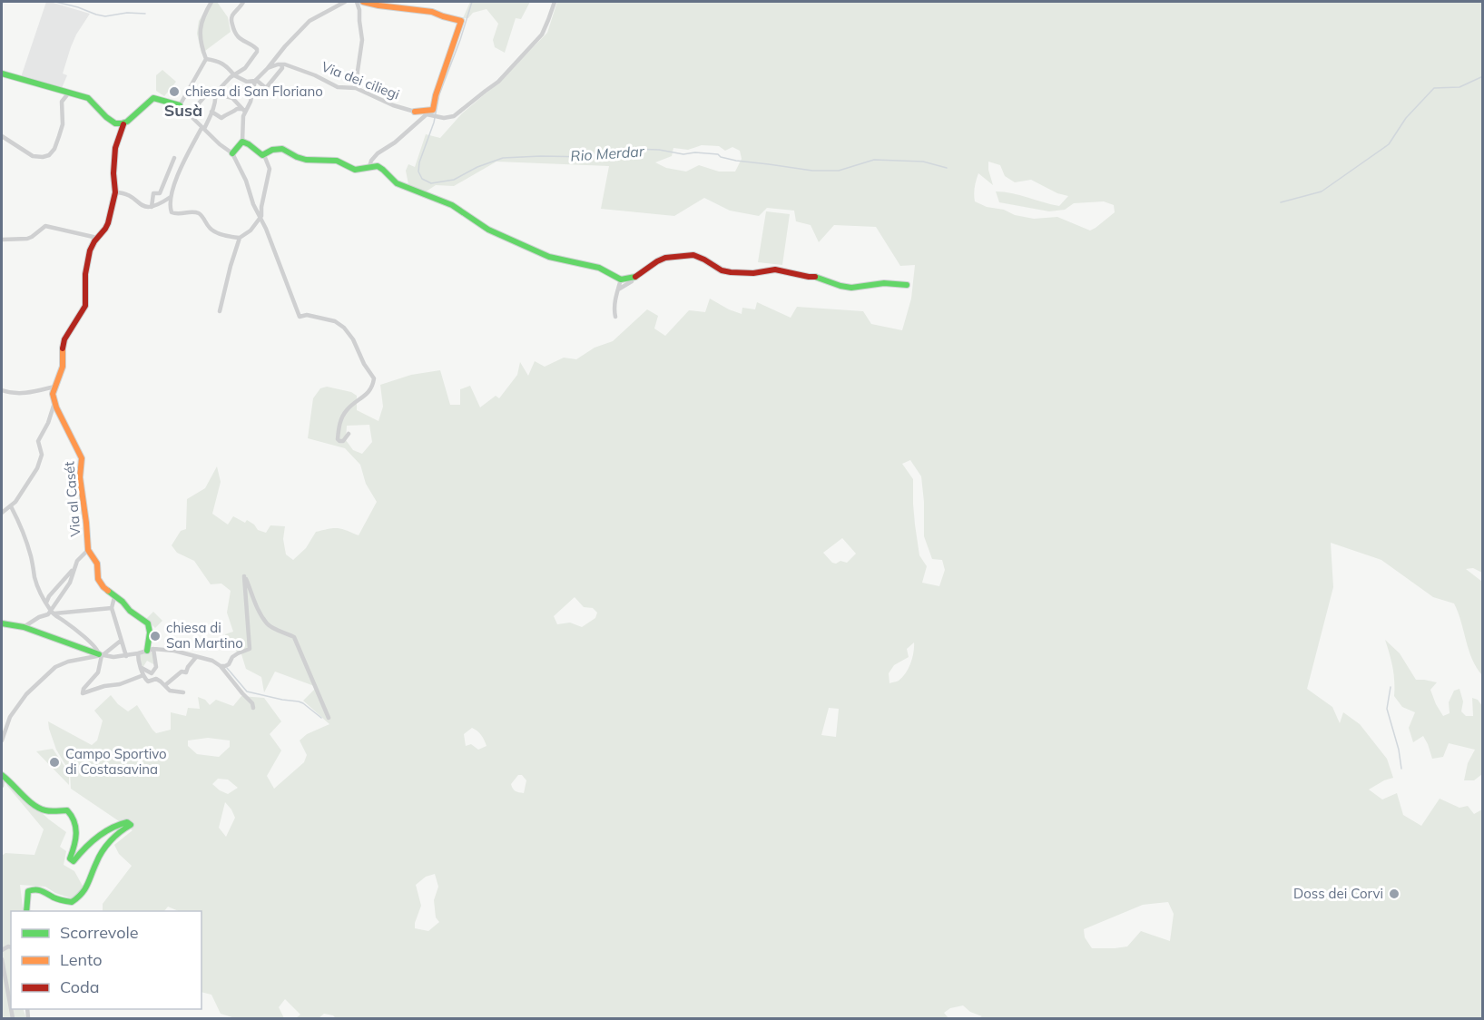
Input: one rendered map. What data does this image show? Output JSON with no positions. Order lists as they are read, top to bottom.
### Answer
{
  "streets": {
    "street": ["Via dei ciliegi", "Via al Casét"]
  },
  "districts": ["Susà"],
  "water": ["Rio Merdar"],
  "places": [
    "chiesa di San Floriano",
    "chiesa di San Martino",
    "Campo Sportivo di Costasavina",
    "Doss dei Corvi"
  ],
  "legend": ["Scorrevole", "Lento", "Coda"]
}
